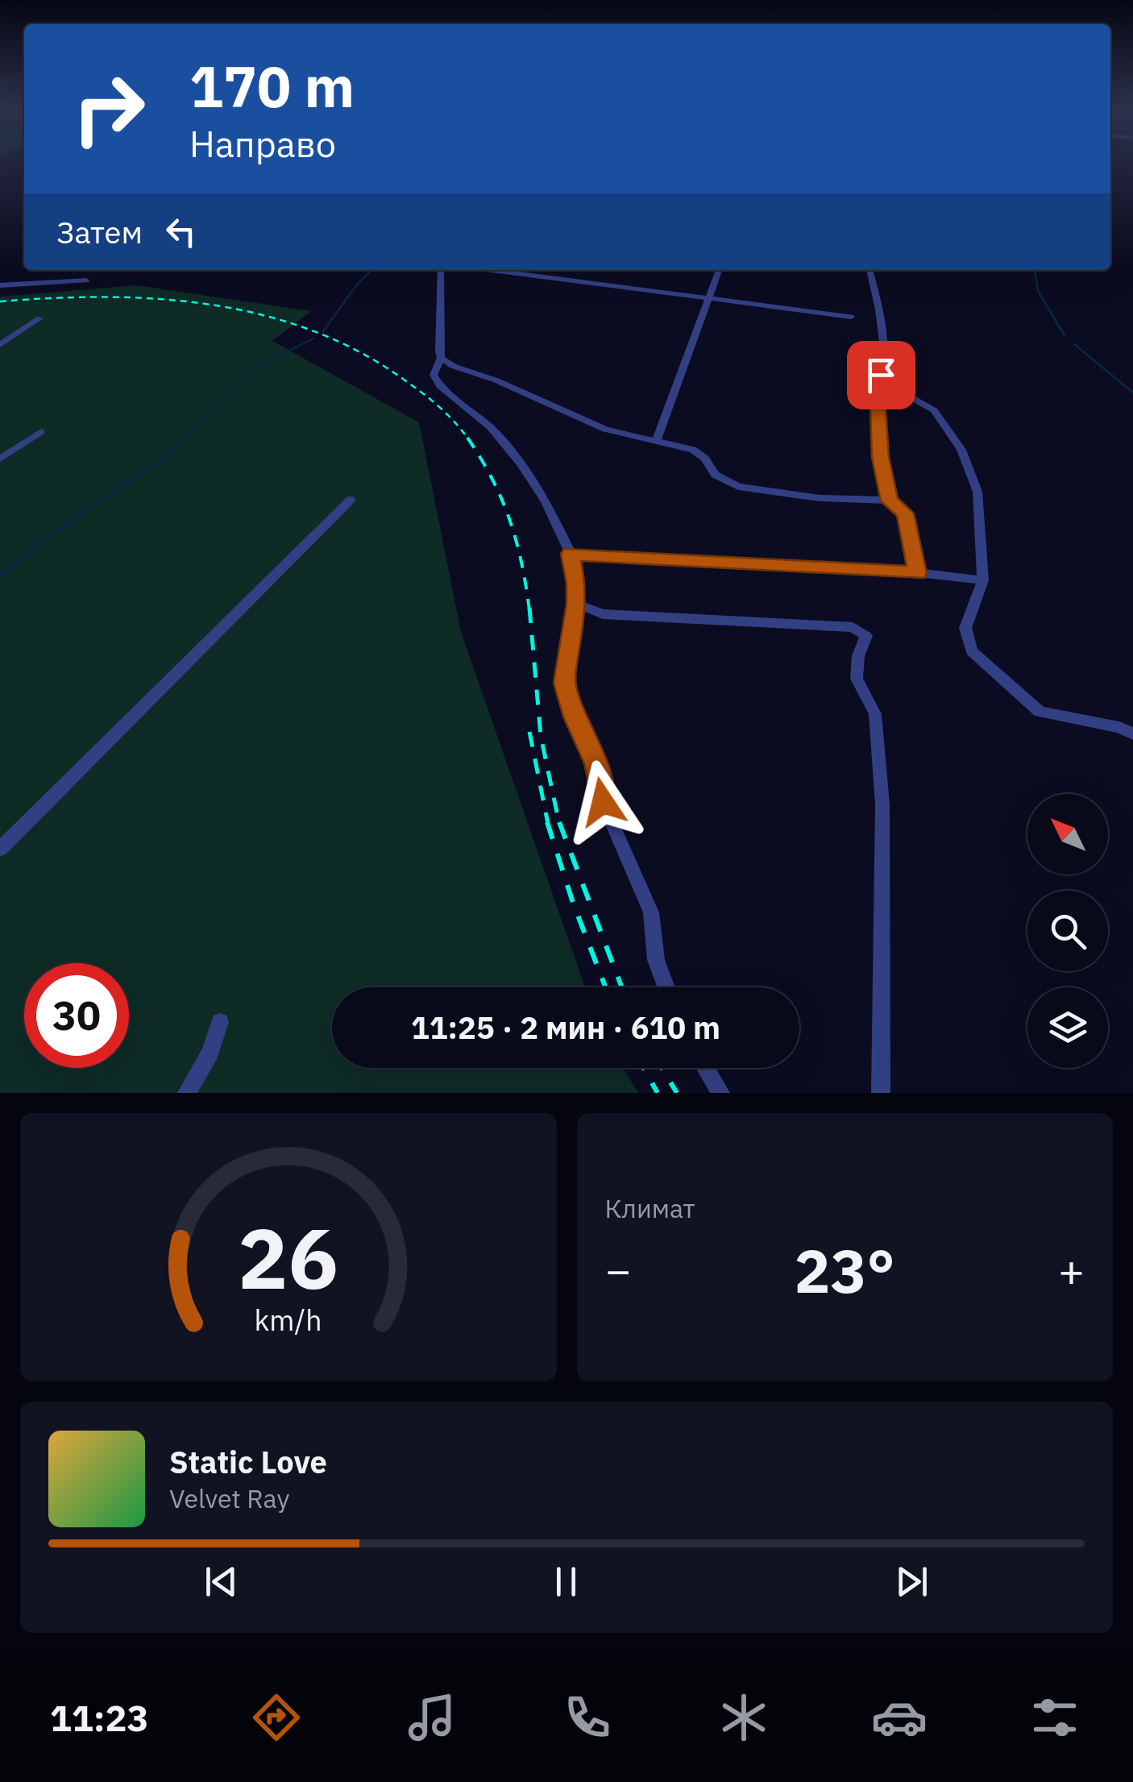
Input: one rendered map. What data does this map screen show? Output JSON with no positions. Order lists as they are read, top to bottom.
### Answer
{
  "north": "top left",
  "page": {
    "turn": ["170 m", "Направо"],
    "then": "Затем",
    "limit": "30",
    "trip": "11:25 · 2 мин · 610 m",
    "tile": "Климат",
    "heat": ["−", "23°", "+"],
    "song": ["Static Love", "Velvet Ray"],
    "tabs": "11:23",
    "gauge": ["26", "km/h"]
  }
}
